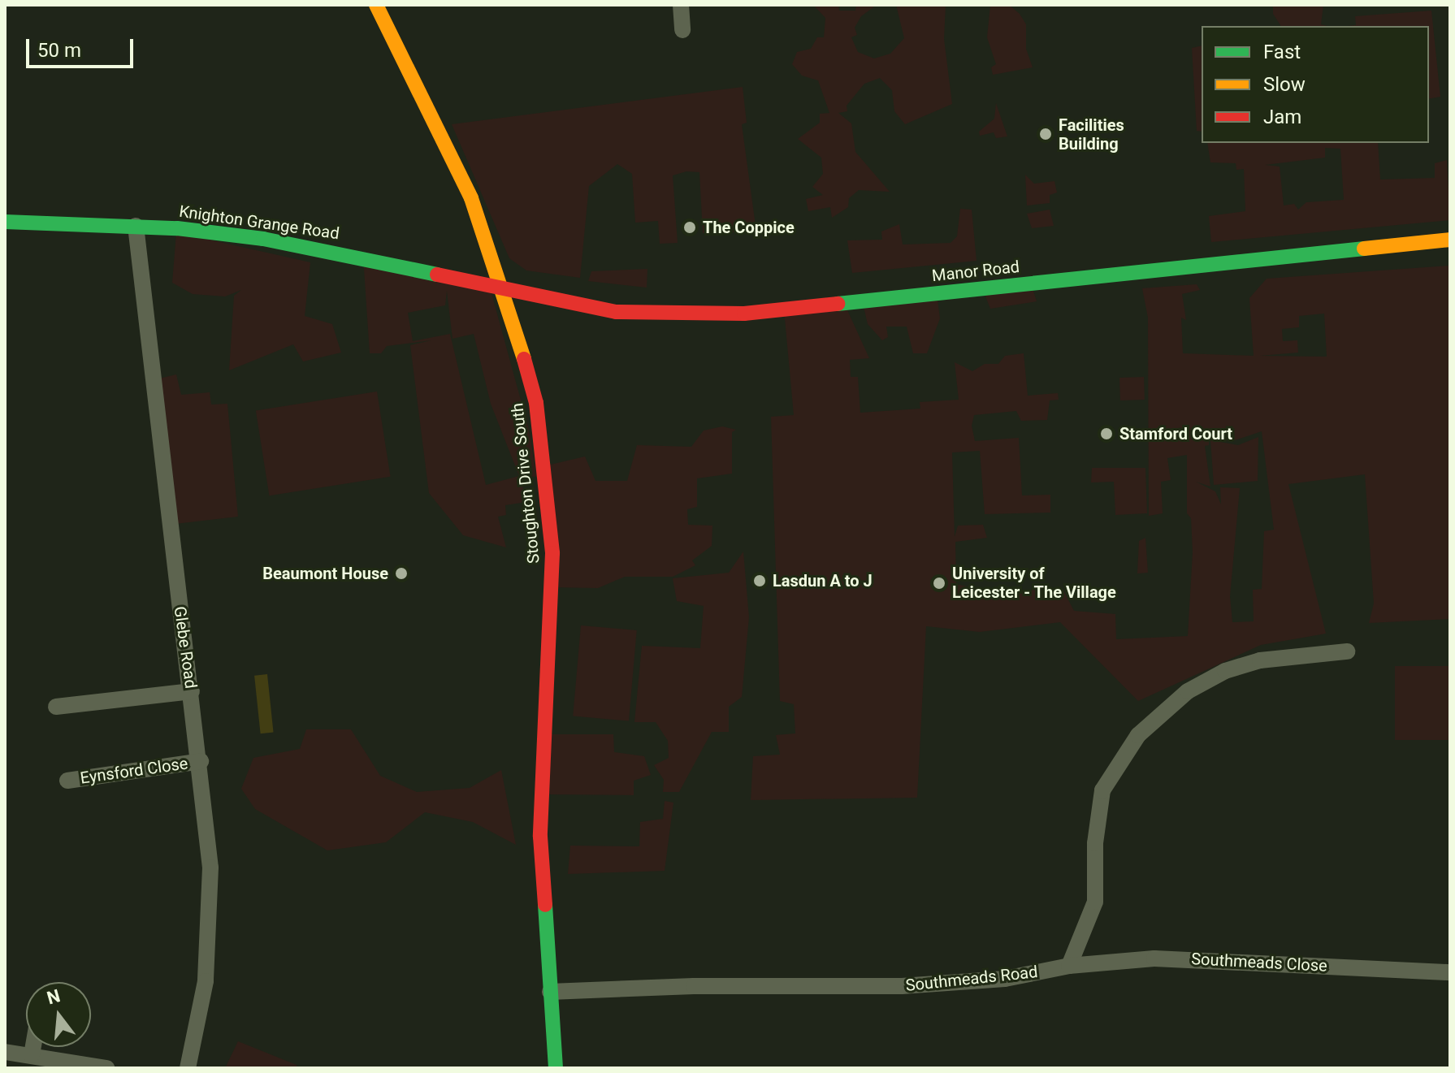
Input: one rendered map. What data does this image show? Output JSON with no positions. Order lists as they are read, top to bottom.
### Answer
{
  "streets": {
    "street": [
      "Knighton Grange Road",
      "Manor Road",
      "Stoughton Drive South",
      "Glebe Road",
      "Eynsford Close",
      "Southmeads Close",
      "Southmeads Road"
    ]
  },
  "crossings": [
    ["Knighton Grange Road", "Manor Road"],
    ["Knighton Grange Road", "Stoughton Drive South"],
    ["Knighton Grange Road", "Glebe Road"],
    ["Manor Road", "Stoughton Drive South"],
    ["Stoughton Drive South", "Southmeads Road"],
    ["Glebe Road", "Eynsford Close"],
    ["Southmeads Close", "Southmeads Road"]
  ],
  "places": [
    "Facilities Building",
    "The Coppice",
    "Stamford Court",
    "Beaumont House",
    "Lasdun A to J",
    "University of Leicester - The Village"
  ],
  "legend": ["Fast", "Slow", "Jam"],
  "scale_bar": "50 m",
  "north": "top"
}
